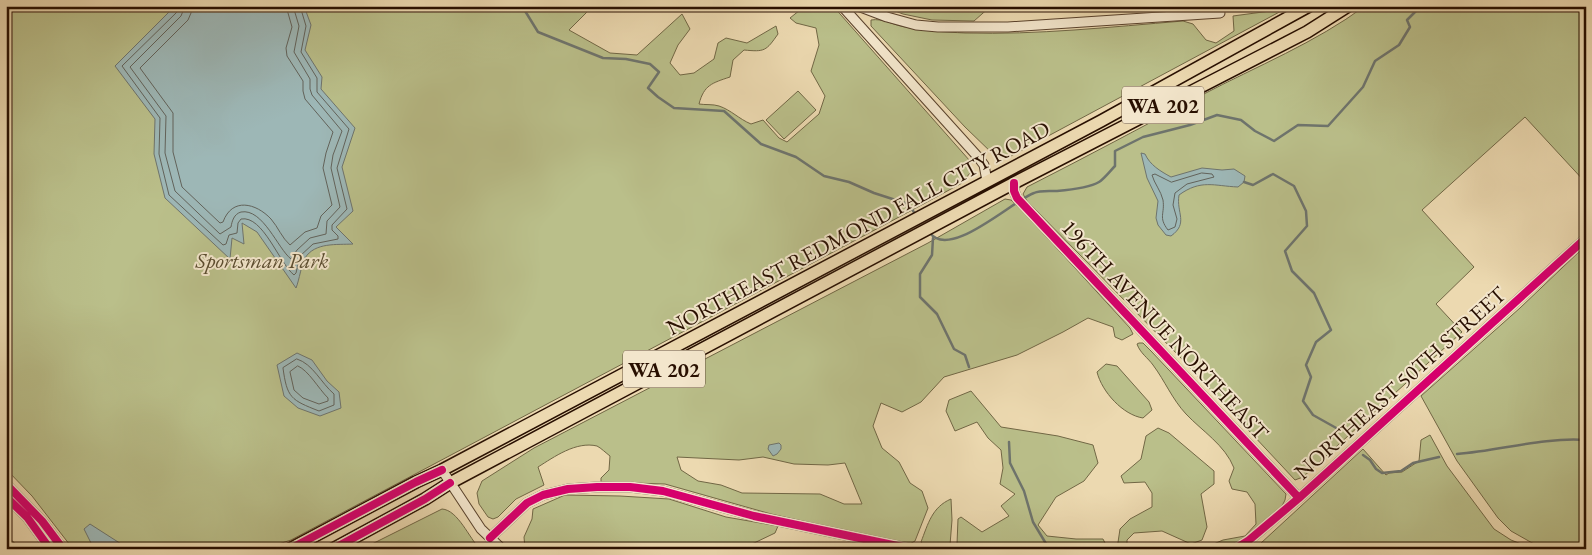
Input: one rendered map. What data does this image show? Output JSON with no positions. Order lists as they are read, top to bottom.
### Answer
{
  "streets": {
    "main road": ["WA 202", "NORTHEAST REDMOND FALL CITY ROAD"],
    "street": ["196TH AVENUE NORTHEAST", "NORTHEAST 50TH STREET"]
  },
  "crossings": [
    ["NORTHEAST REDMOND FALL CITY ROAD", "196TH AVENUE NORTHEAST"],
    ["196TH AVENUE NORTHEAST", "NORTHEAST 50TH STREET"]
  ],
  "parks": ["Sportsman Park"]
}
